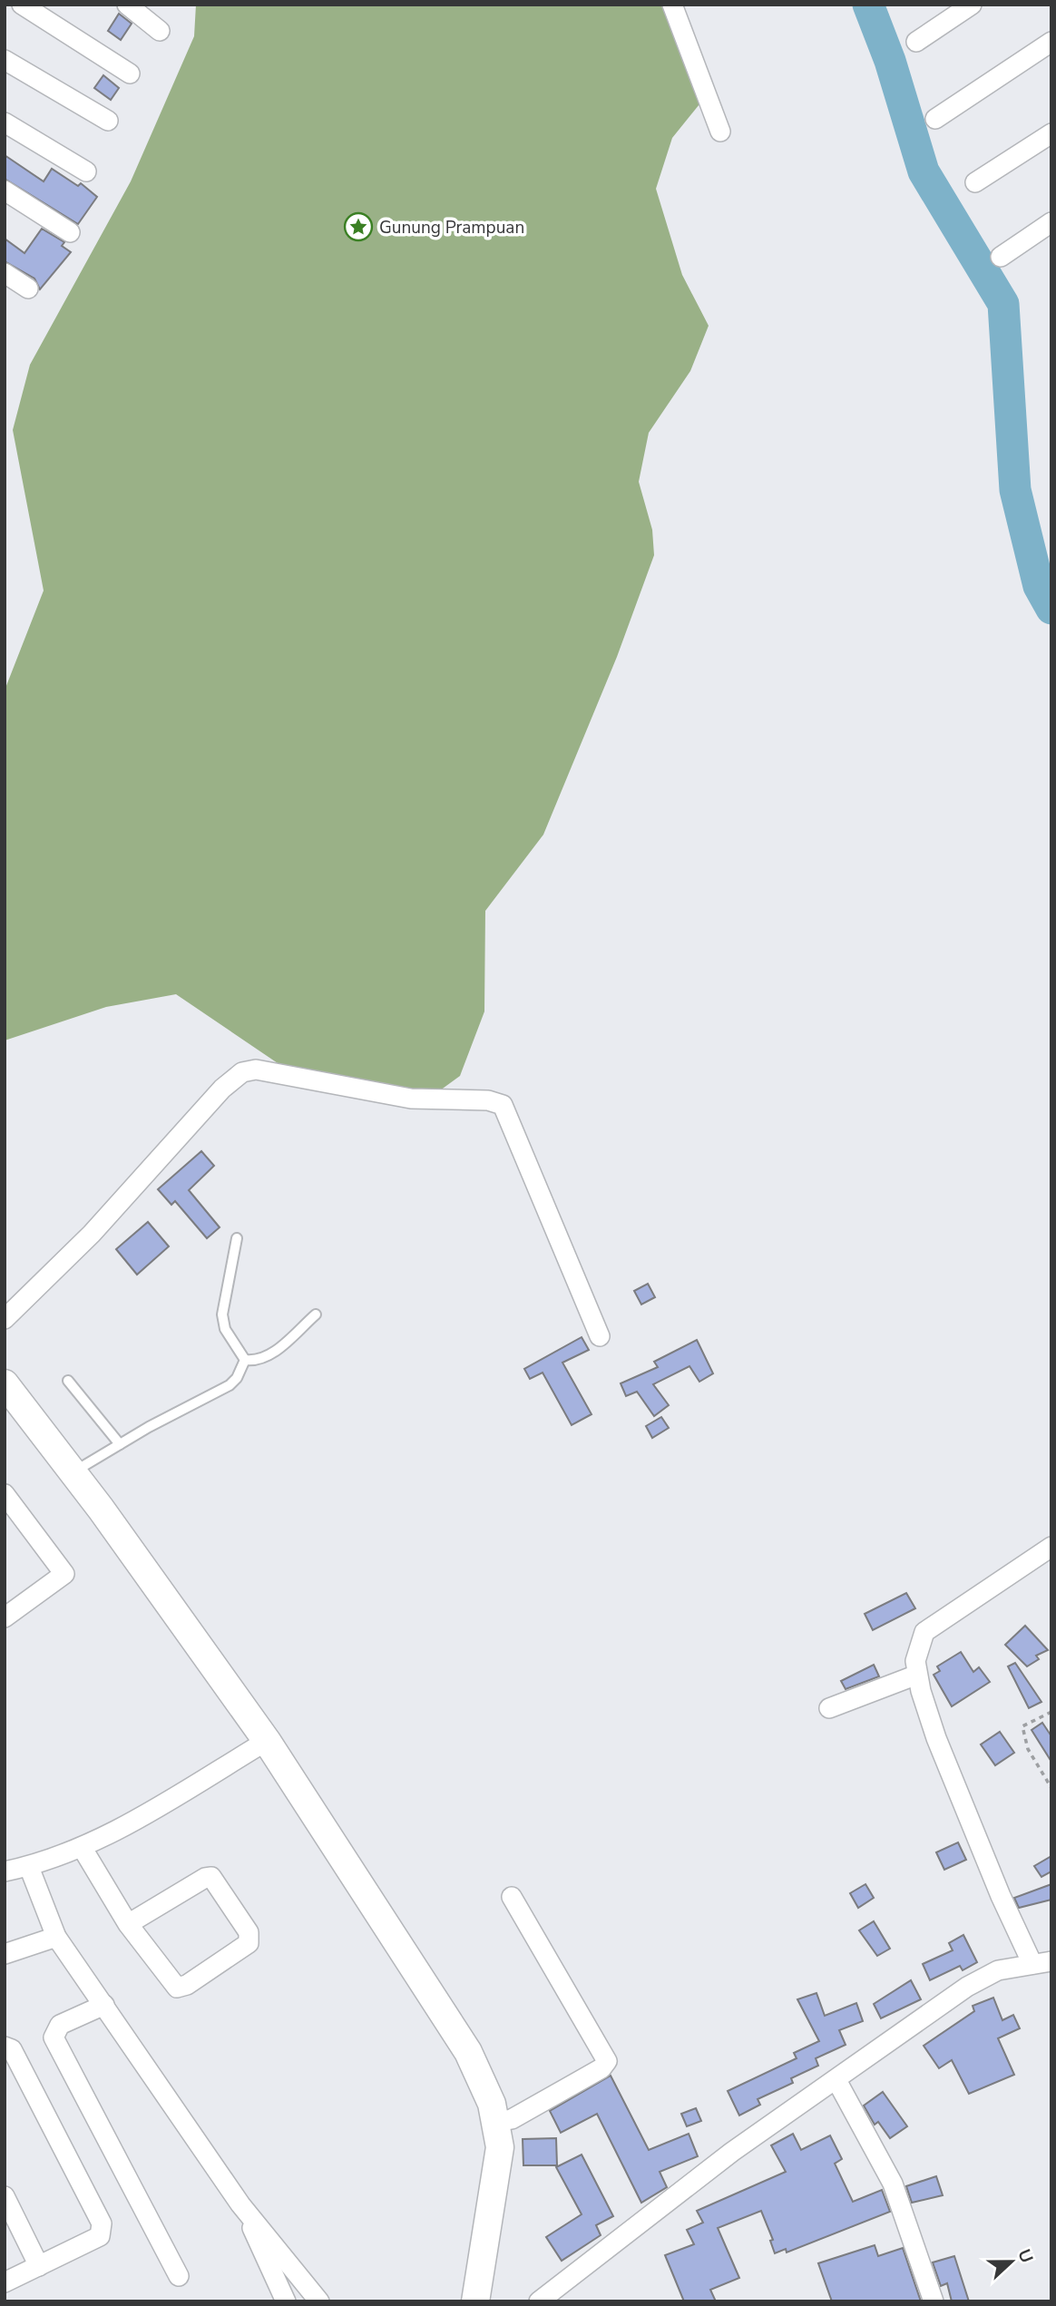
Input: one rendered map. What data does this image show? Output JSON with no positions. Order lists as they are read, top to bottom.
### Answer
{
  "places": {
    "place": ["Gunung Prampuan"]
  },
  "north": "right"
}
